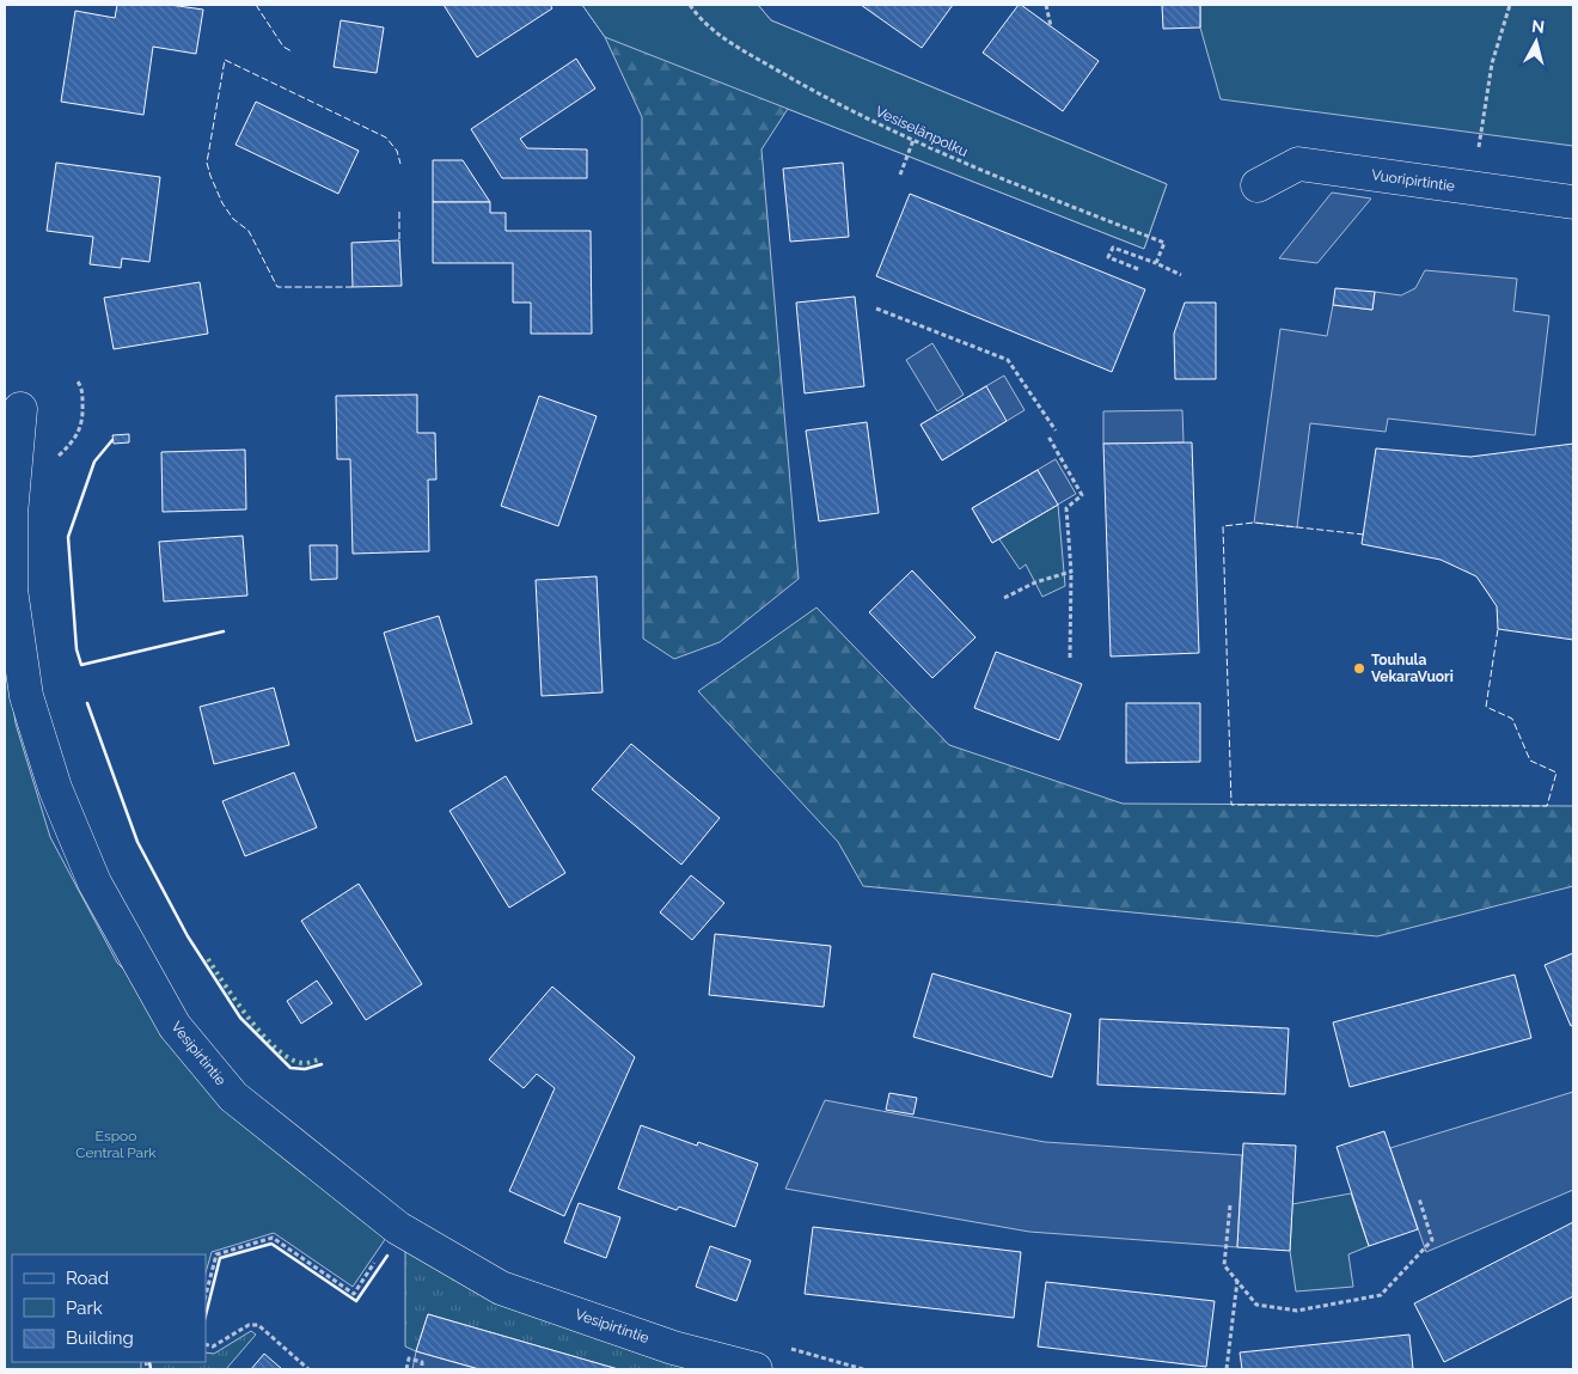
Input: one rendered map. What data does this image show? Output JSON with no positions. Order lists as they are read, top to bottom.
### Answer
{
  "streets": {
    "street": ["Vuoripirtintie", "Vesipirtintie"],
    "path": ["Vesiselänpolku"]
  },
  "parks": ["Espoo Central Park"],
  "places": ["Touhula VekaraVuori"],
  "legend": ["Road", "Park", "Building"],
  "north": "top"
}
